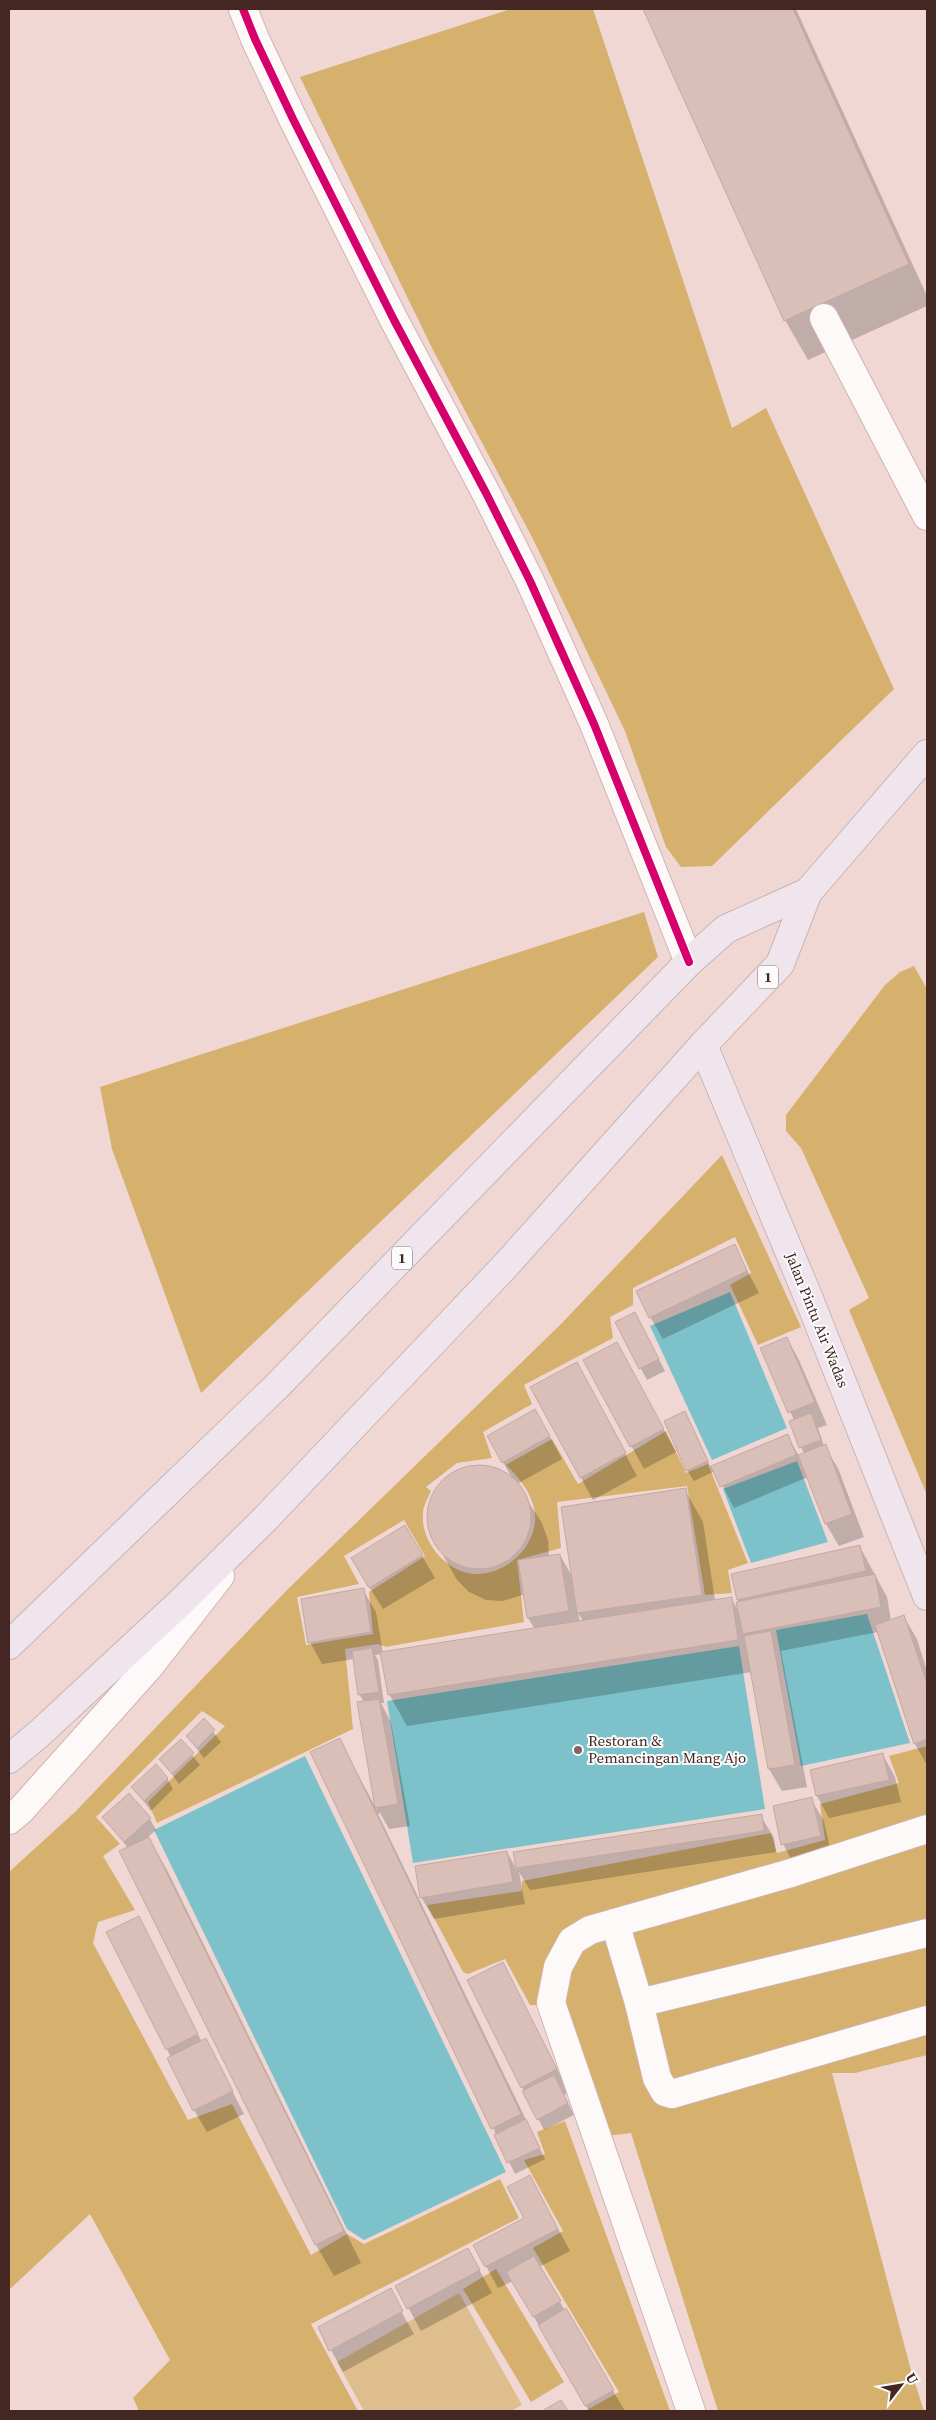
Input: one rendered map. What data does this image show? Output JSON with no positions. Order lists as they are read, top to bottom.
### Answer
{
  "streets": {
    "main road": ["1", "Jalan Pintu Air Wadas"]
  },
  "crossings": [
    ["1", "Jalan Pintu Air Wadas"]
  ],
  "places": ["Restoran & Pemancingan Mang Ajo"],
  "north": "top right"
}
